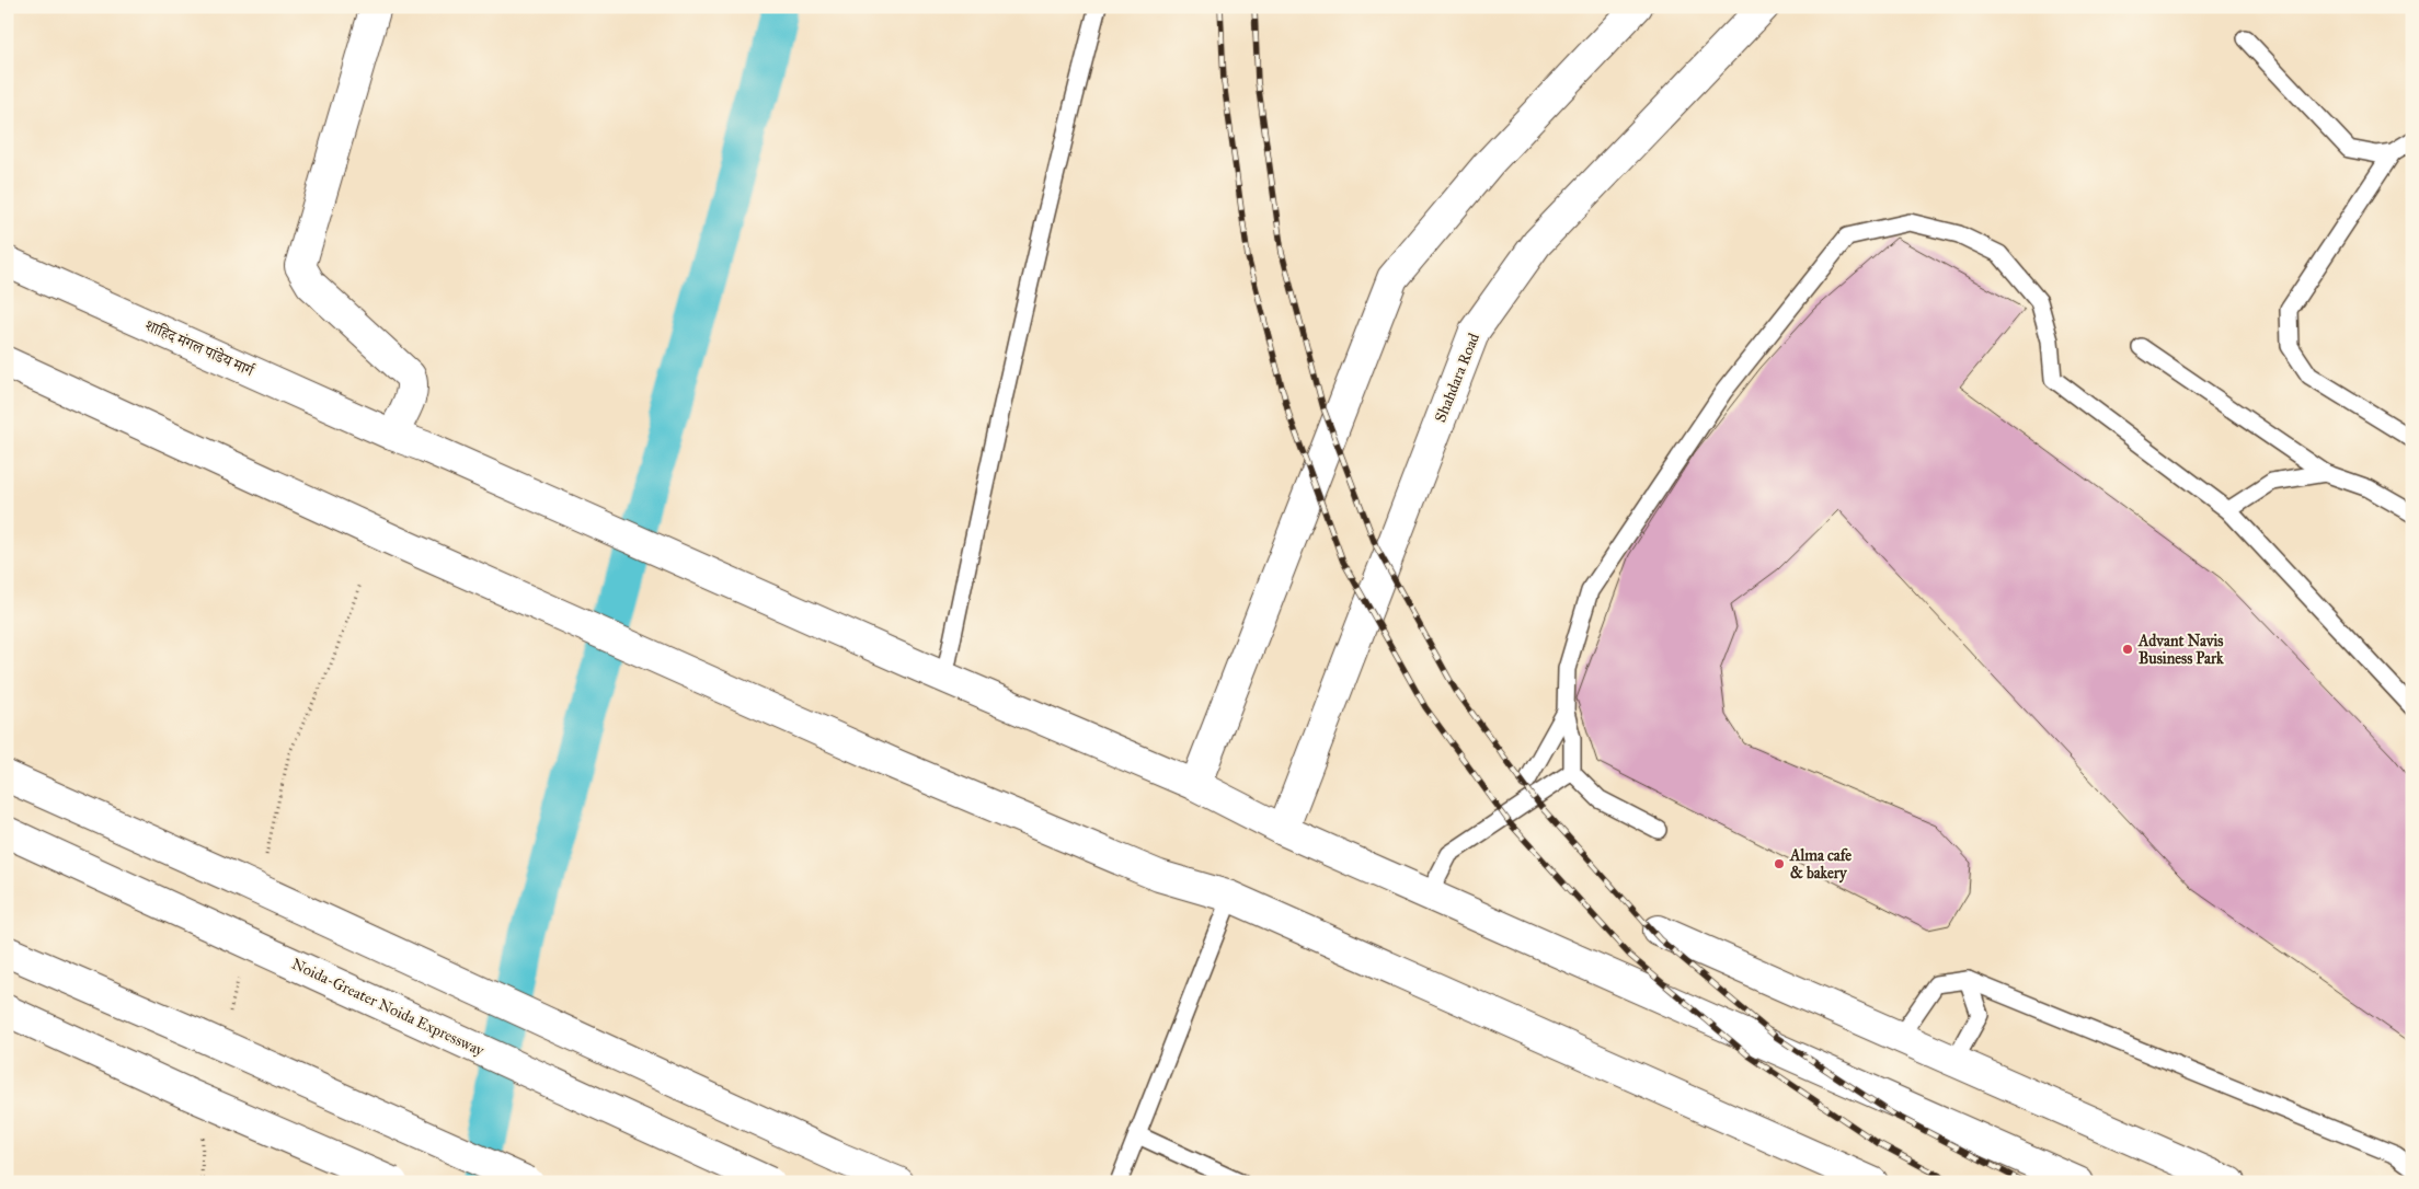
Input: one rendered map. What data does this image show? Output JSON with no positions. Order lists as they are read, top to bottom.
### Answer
{
  "streets": {
    "main road": ["शाहिद मंगल पांडेय मार्ग", "Shahdara Road", "Noida-Greater Noida Expressway"]
  },
  "crossings": [
    ["शाहिद मंगल पांडेय मार्ग", "Shahdara Road"]
  ],
  "places": ["Advant Navis Business Park", "Alma cafe & bakery"]
}
